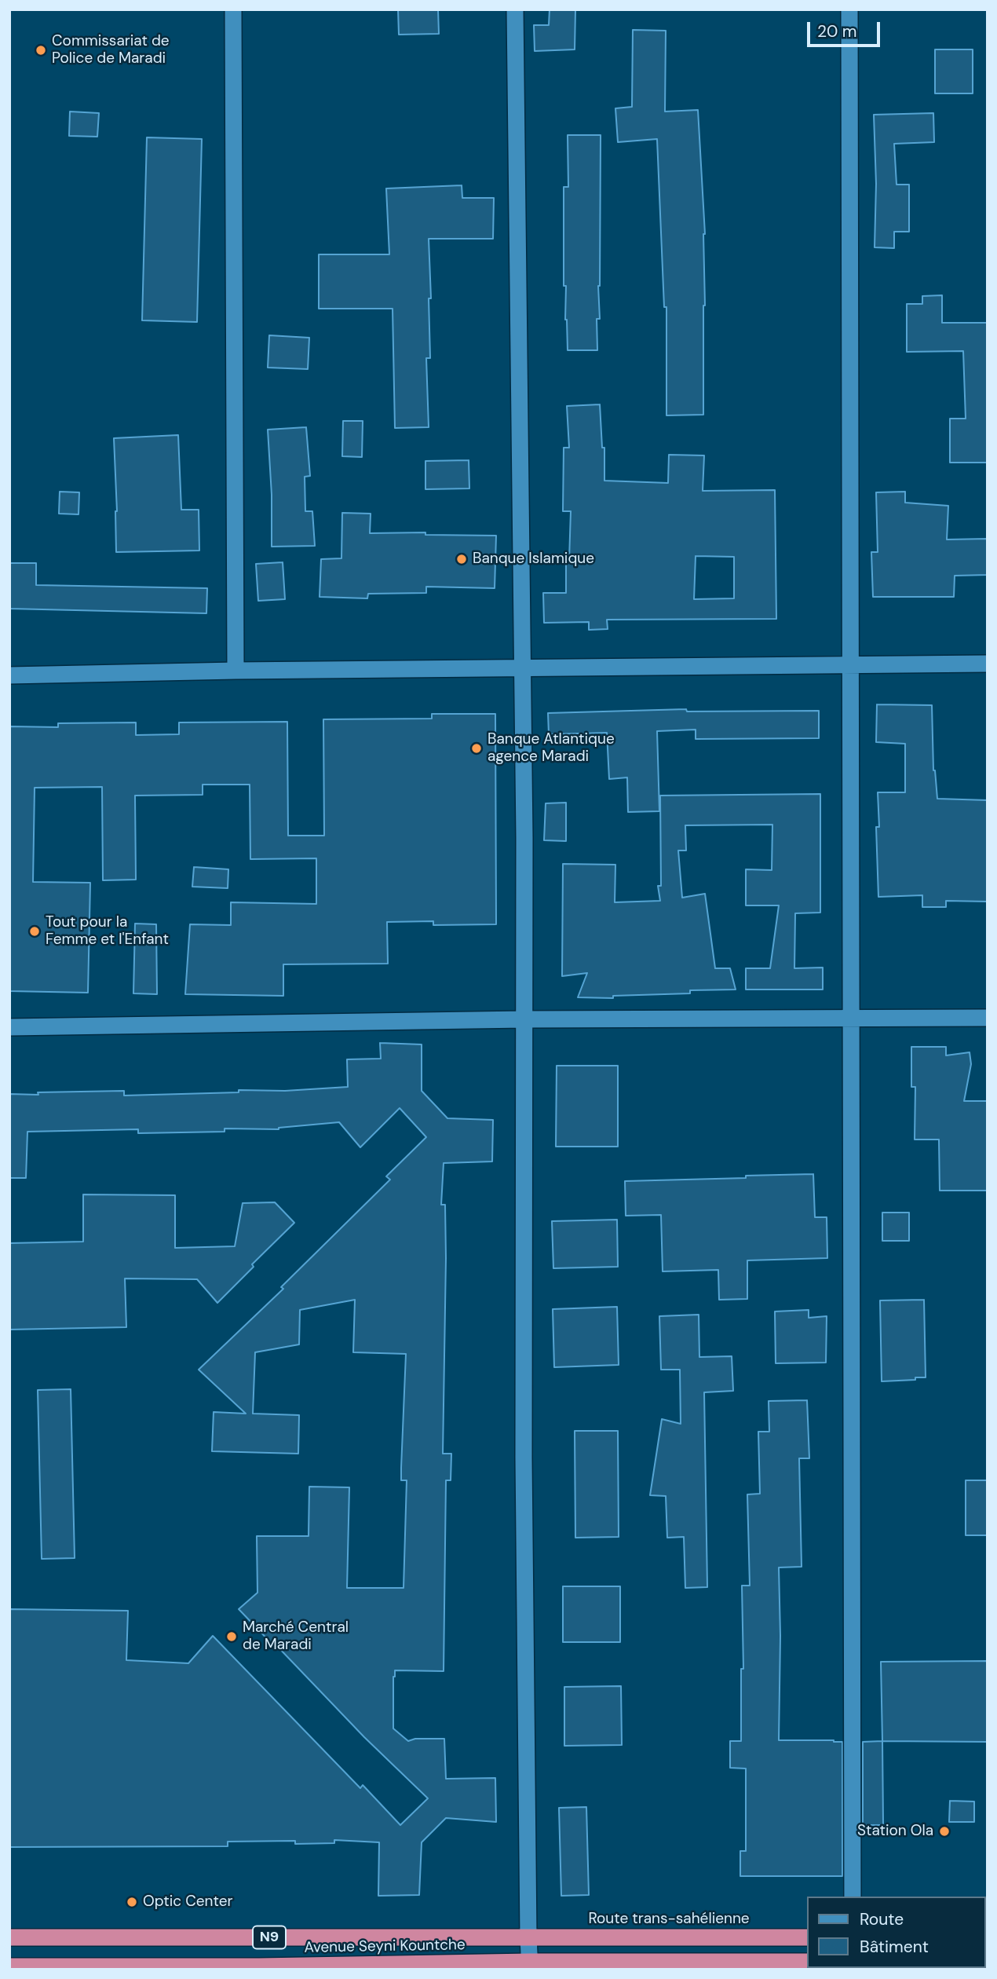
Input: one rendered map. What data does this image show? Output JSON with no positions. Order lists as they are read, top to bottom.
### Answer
{
  "streets": {
    "highway": ["Route trans-sahélienne", "N9", "Avenue Seyni Kountche"]
  },
  "crossings": [
    ["Route trans-sahélienne", "Avenue Seyni Kountche"],
    ["N9", "Avenue Seyni Kountche"]
  ],
  "places": [
    "Commissariat de Police de Maradi",
    "Banque Islamique",
    "Banque Atlantique agence Maradi",
    "Tout pour la Femme et l'Enfant",
    "Marché Central de Maradi",
    "Station Ola",
    "Optic Center"
  ],
  "legend": ["Route", "Bâtiment"],
  "scale_bar": "20 m"
}
